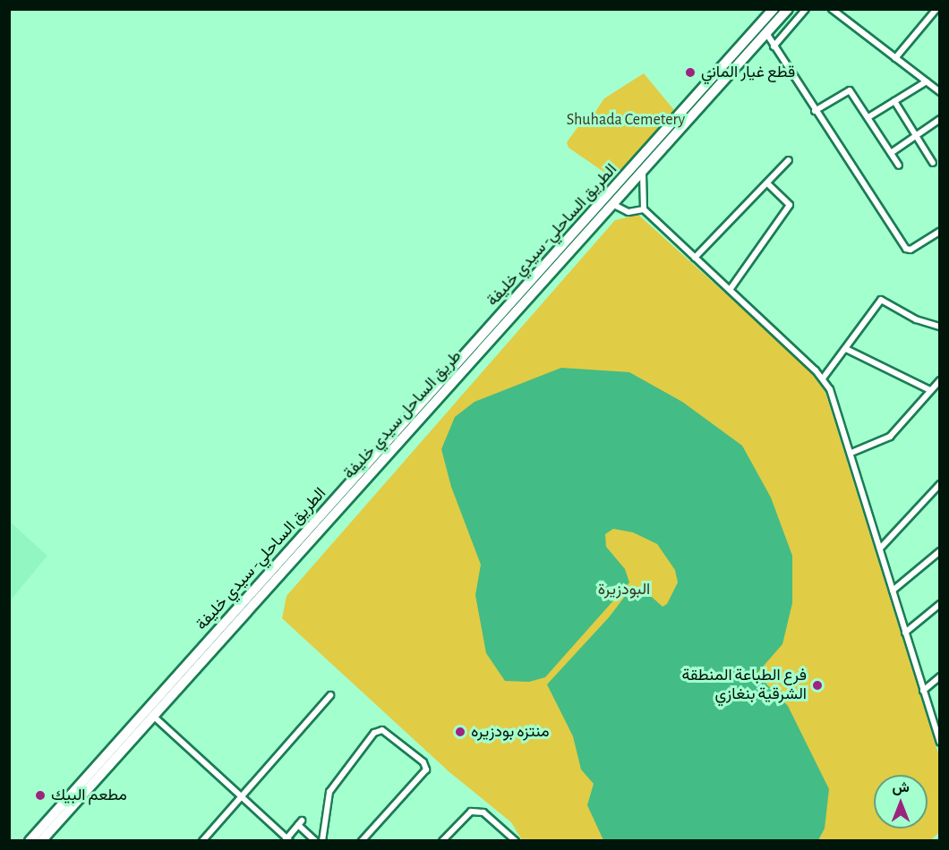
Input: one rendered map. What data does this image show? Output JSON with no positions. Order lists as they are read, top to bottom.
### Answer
{
  "streets": {
    "highway": ["الطريق الساحلي- سيدي خليفة", "طريق الساحل سيدي خليفة"]
  },
  "crossings": [
    ["الطريق الساحلي- سيدي خليفة", "طريق الساحل سيدي خليفة"]
  ],
  "parks": ["Shuhada Cemetery", "البودزيرة"],
  "places": [
    "قطع غيار الماني",
    "فرع الطباعة المنطقة الشرقية بنغازي",
    "منتزه بودزيره",
    "مطعم البيك"
  ],
  "north": "top"
}
